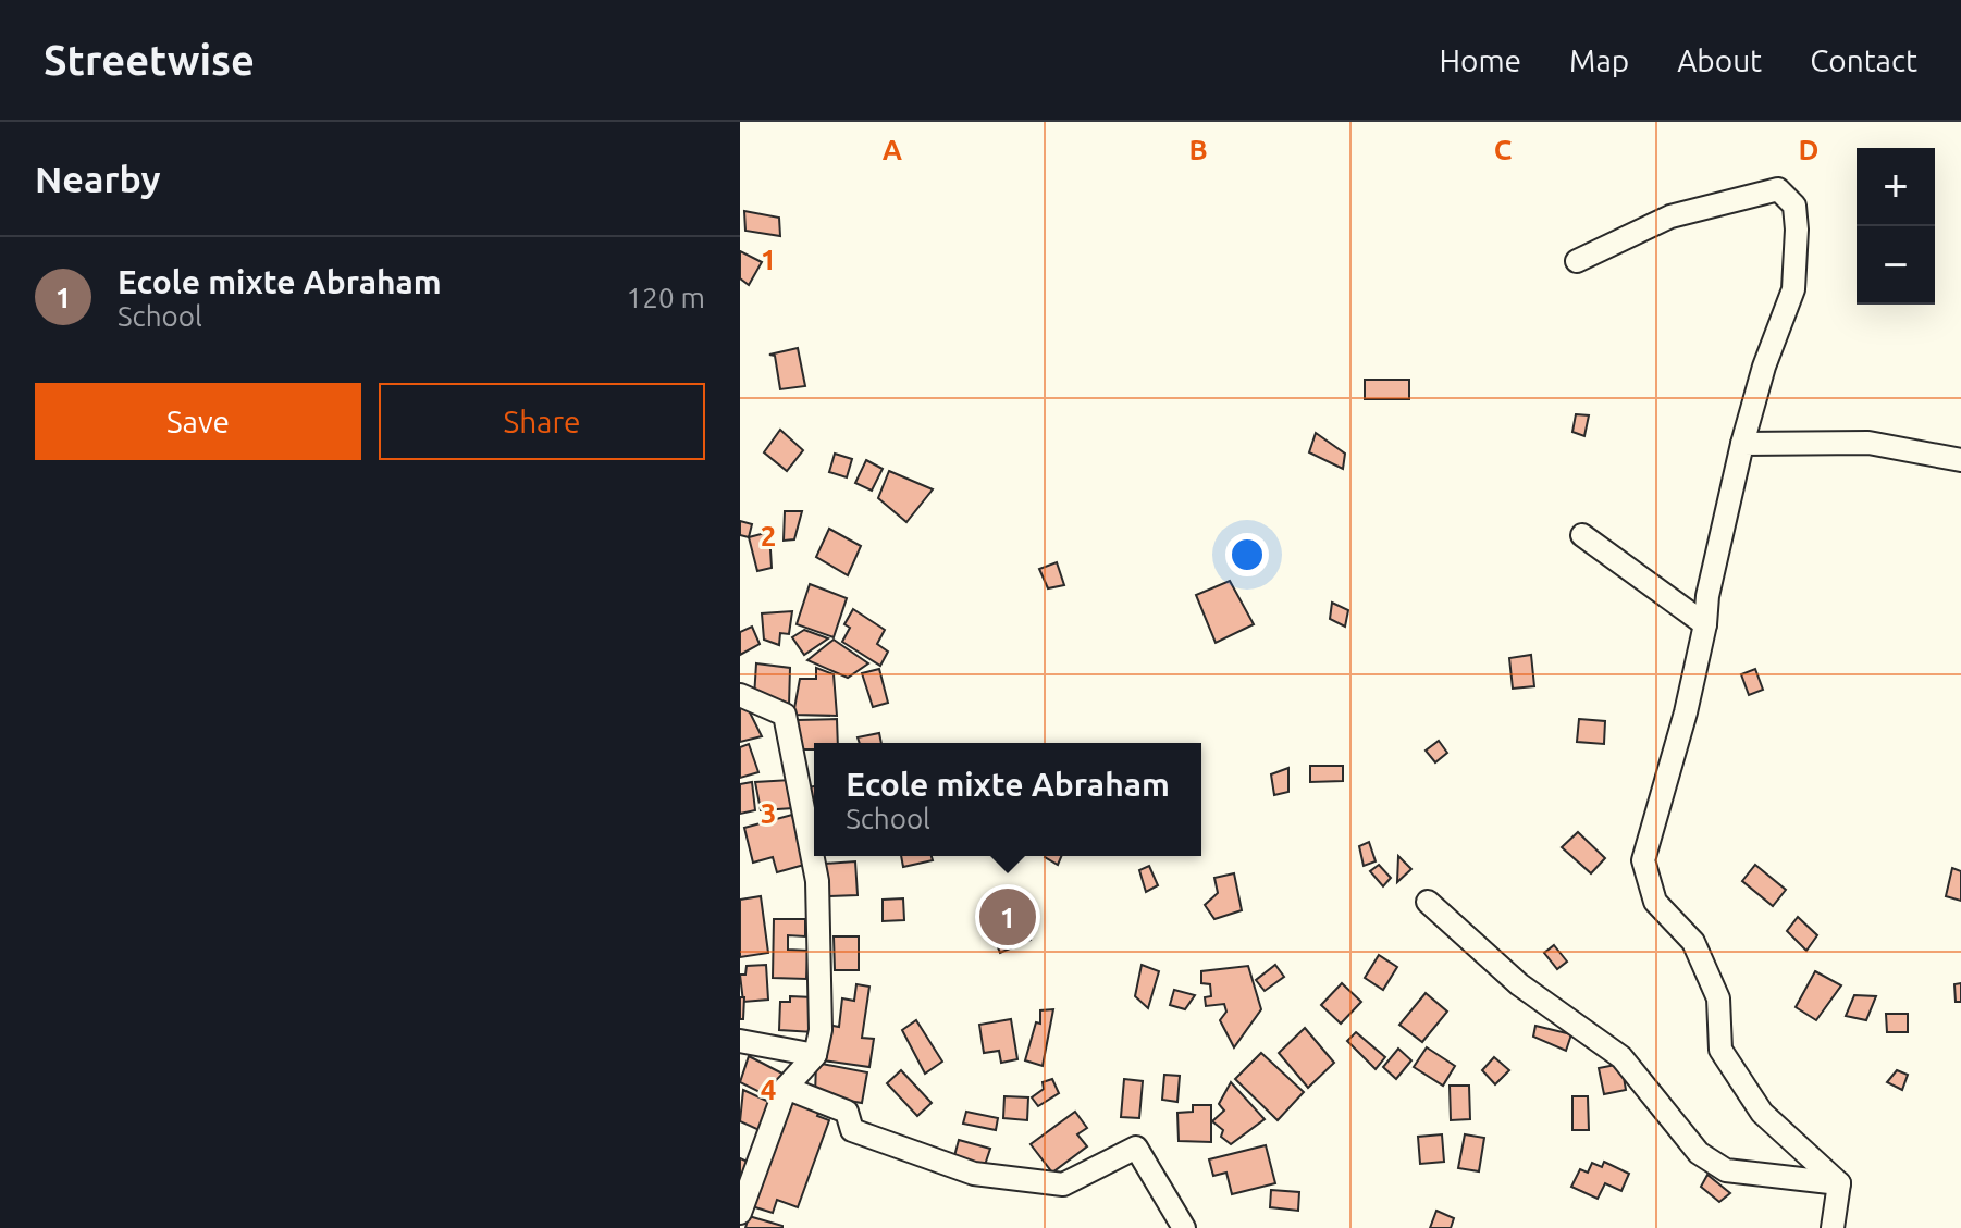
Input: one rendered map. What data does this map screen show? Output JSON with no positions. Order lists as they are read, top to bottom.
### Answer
{
  "page": {
    "header": "Streetwise",
    "nav": [
      "Home",
      "Map",
      "About",
      "Contact"
    ],
    "heading": "Nearby",
    "map_buttons": ["+", "−"],
    "list": [
      {
        "mark": "1",
        "name": "Ecole mixte Abraham",
        "note": "School",
        "value": "120 m"
      }
    ],
    "buttons": ["Save", "Share"],
    "popup": ["Ecole mixte Abraham", "School"],
    "pins": "1"
  },
  "grid": {
    "columns": [
      "A",
      "B",
      "C",
      "D"
    ],
    "rows": [
      "1",
      "2",
      "3",
      "4"
    ]
  }
}
